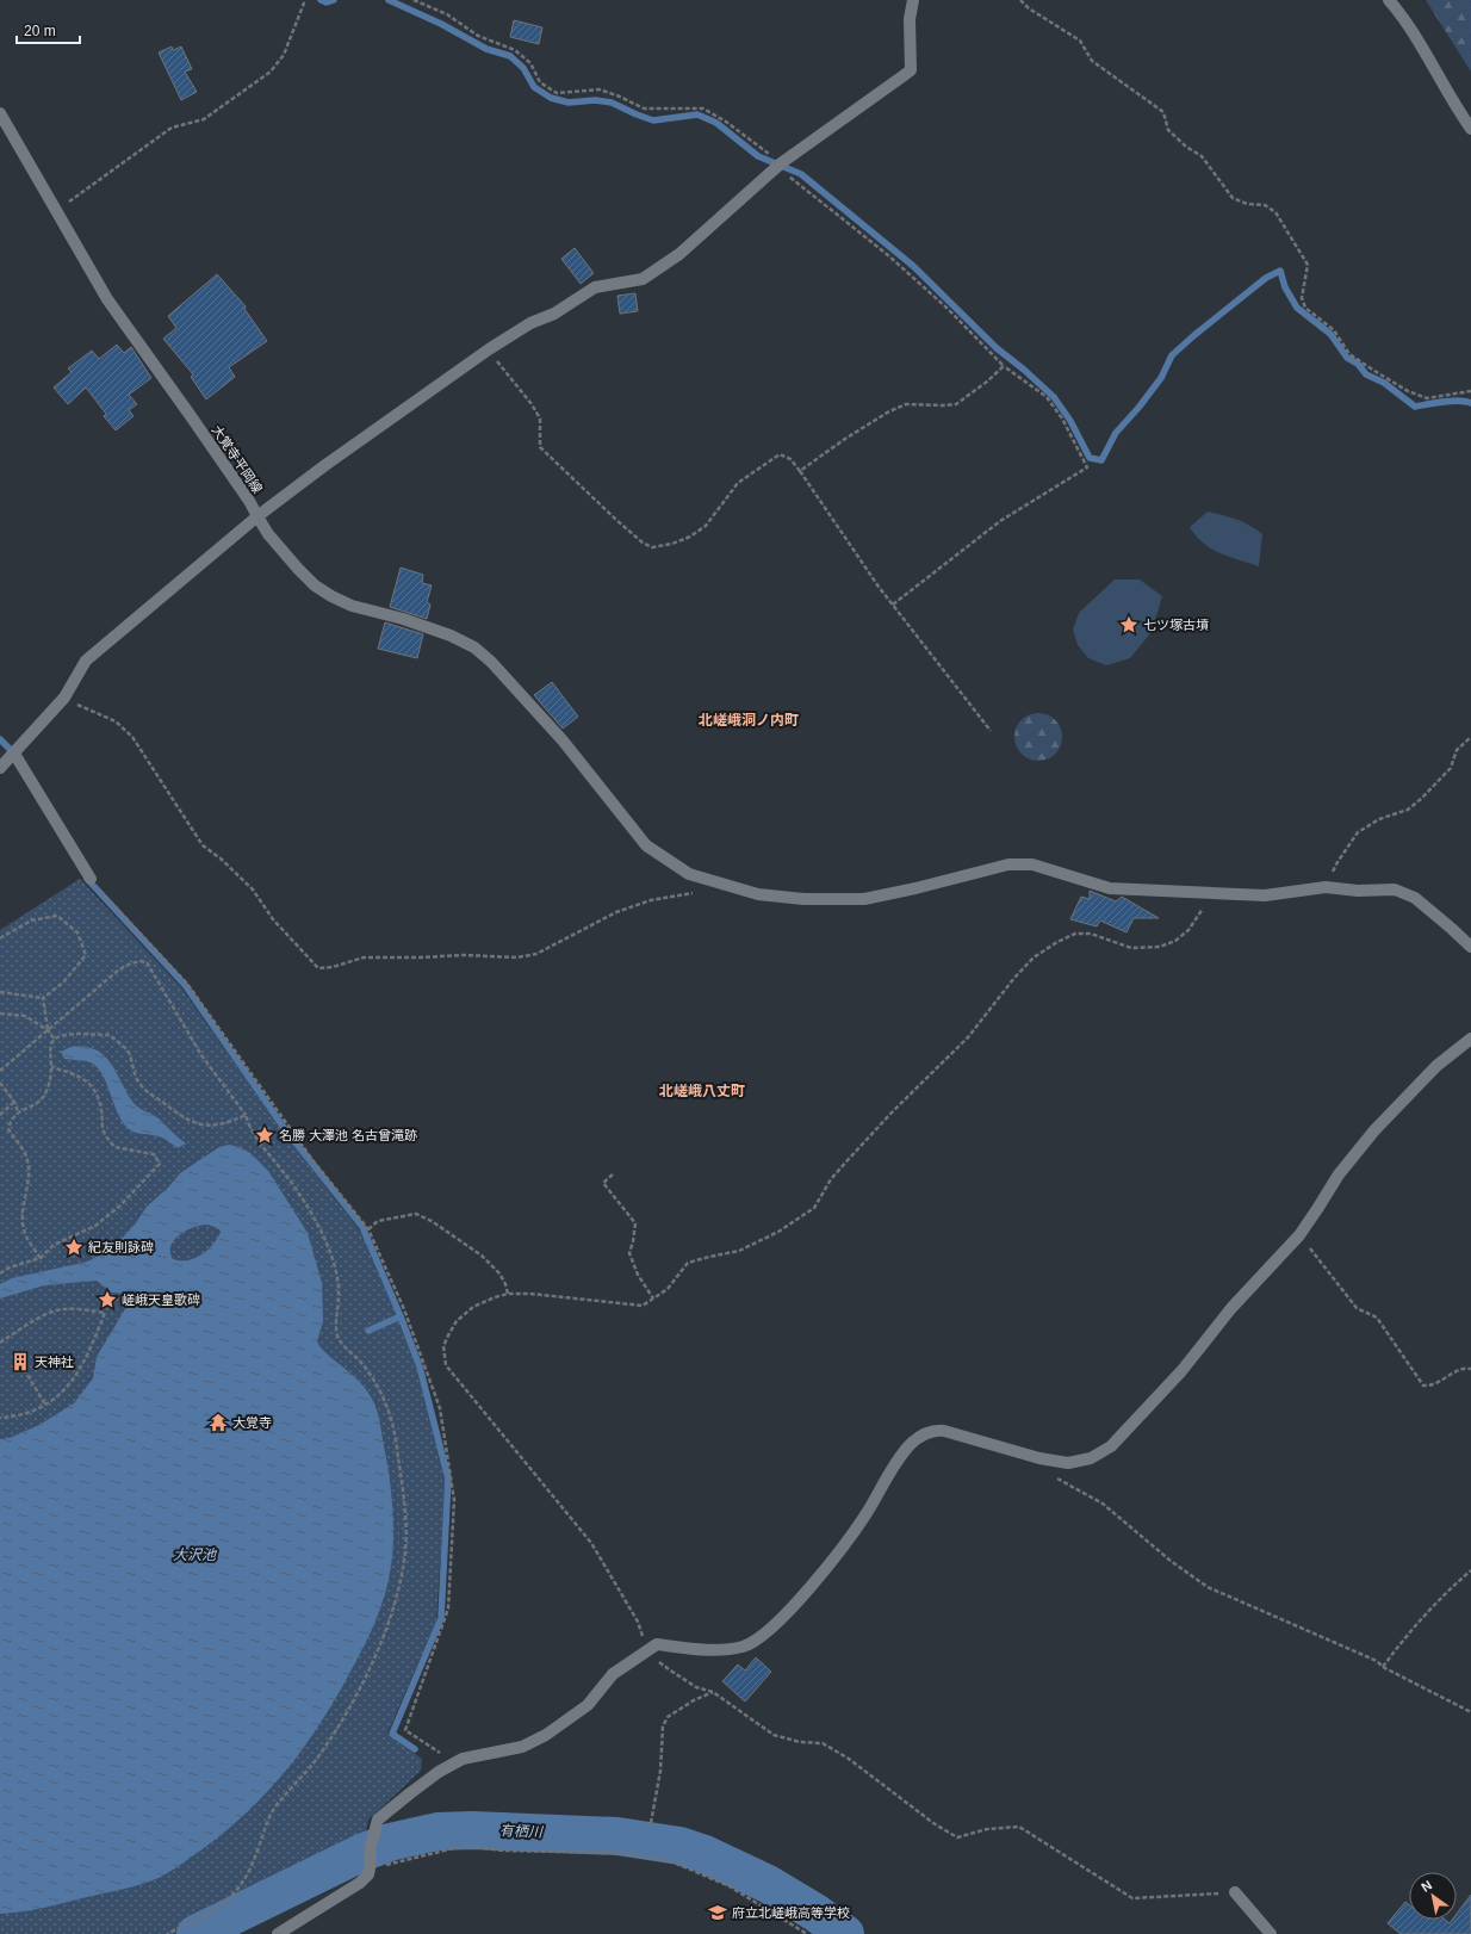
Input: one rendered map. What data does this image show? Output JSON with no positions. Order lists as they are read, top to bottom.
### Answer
{
  "streets": {
    "street": ["大覚寺平岡線"]
  },
  "districts": ["北嵯峨洞ノ内町", "北嵯峨八丈町"],
  "water": ["大沢池", "有栖川"],
  "places": {
    "place": [
      "七ツ塚古墳",
      "名勝 大澤池 名古曾滝跡",
      "紀友則詠碑",
      "嵯峨天皇歌碑"
    ],
    "building": ["天神社"],
    "temple": ["大覚寺"],
    "school or university": ["府立北嵯峨高等学校"]
  },
  "scale_bar": "20 m",
  "north": "top left"
}
